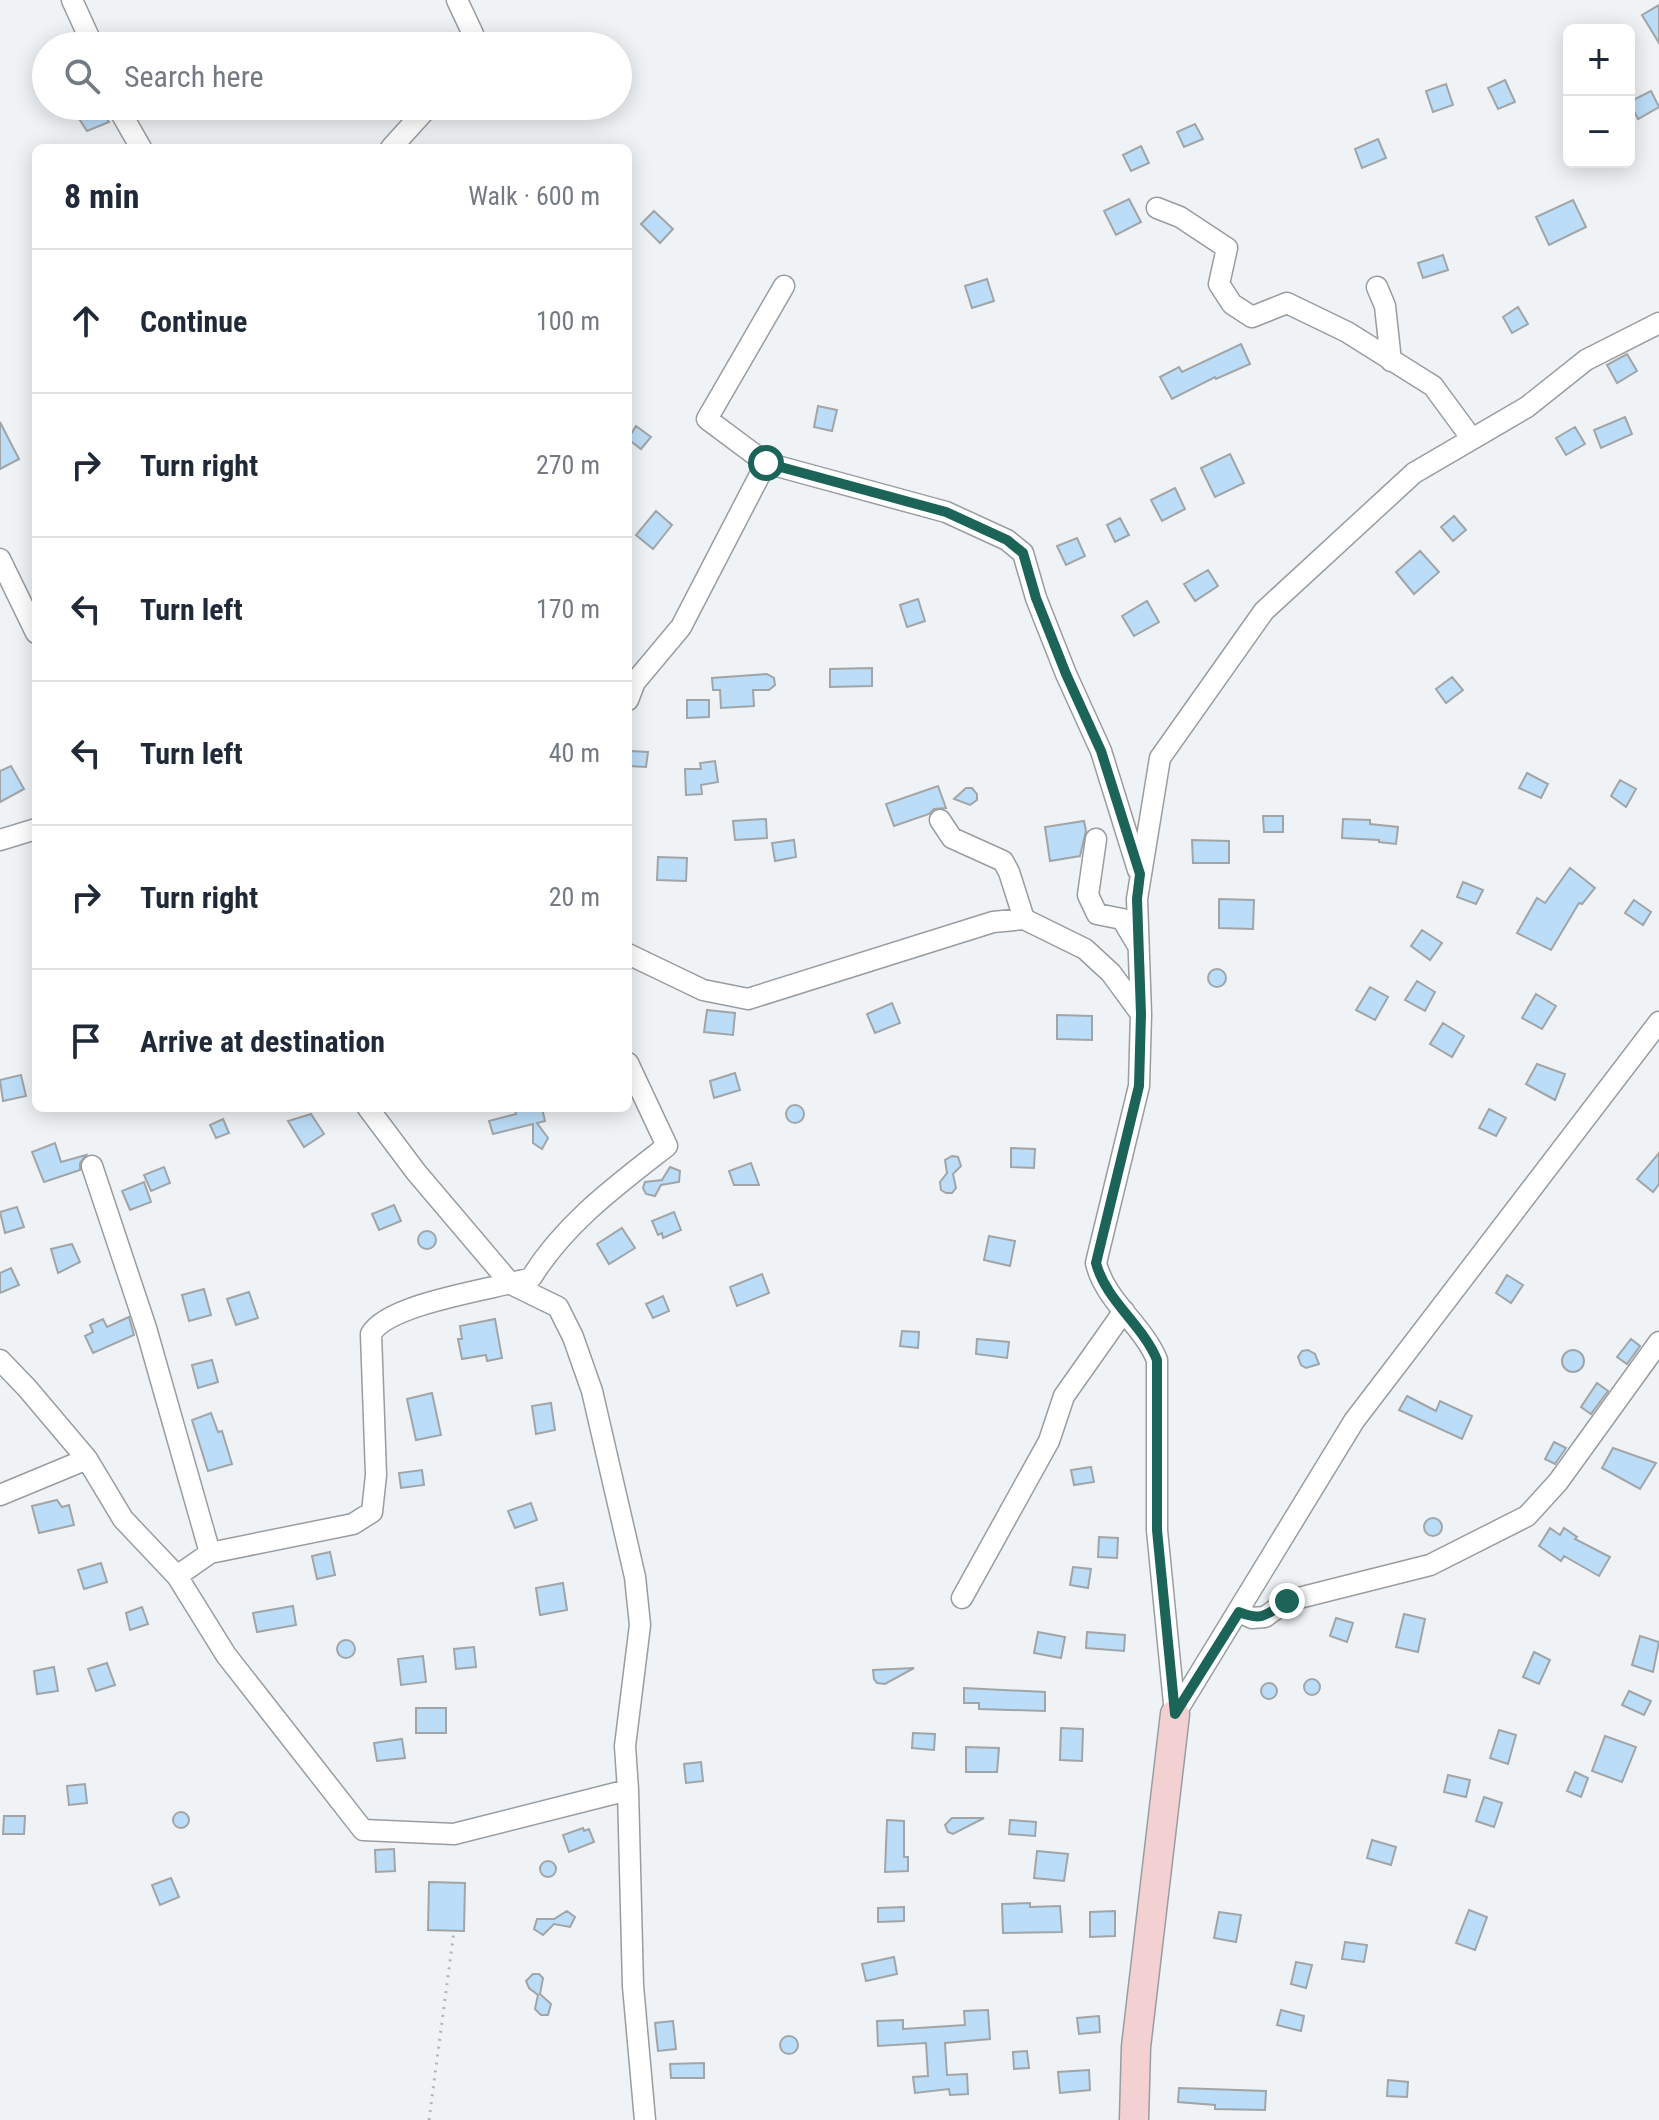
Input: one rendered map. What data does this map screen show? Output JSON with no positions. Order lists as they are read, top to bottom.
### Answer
{
  "page": {
    "map_buttons": ["+", "−"],
    "search": "Search here",
    "heading": ["8 min", "Walk · 600 m"],
    "list": [
      ["Continue", "100 m"],
      ["Turn right", "270 m"],
      ["Turn left", "170 m"],
      ["Turn left", "40 m"],
      ["Turn right", "20 m"],
      "Arrive at destination"
    ]
  }
}
